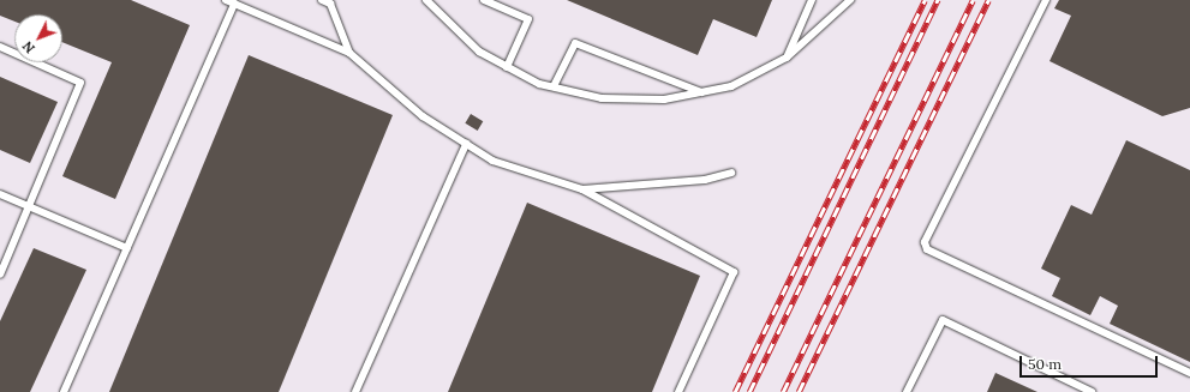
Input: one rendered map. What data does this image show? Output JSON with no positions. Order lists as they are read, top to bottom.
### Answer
{
  "scale_bar": "50 m",
  "north": "bottom left"
}
